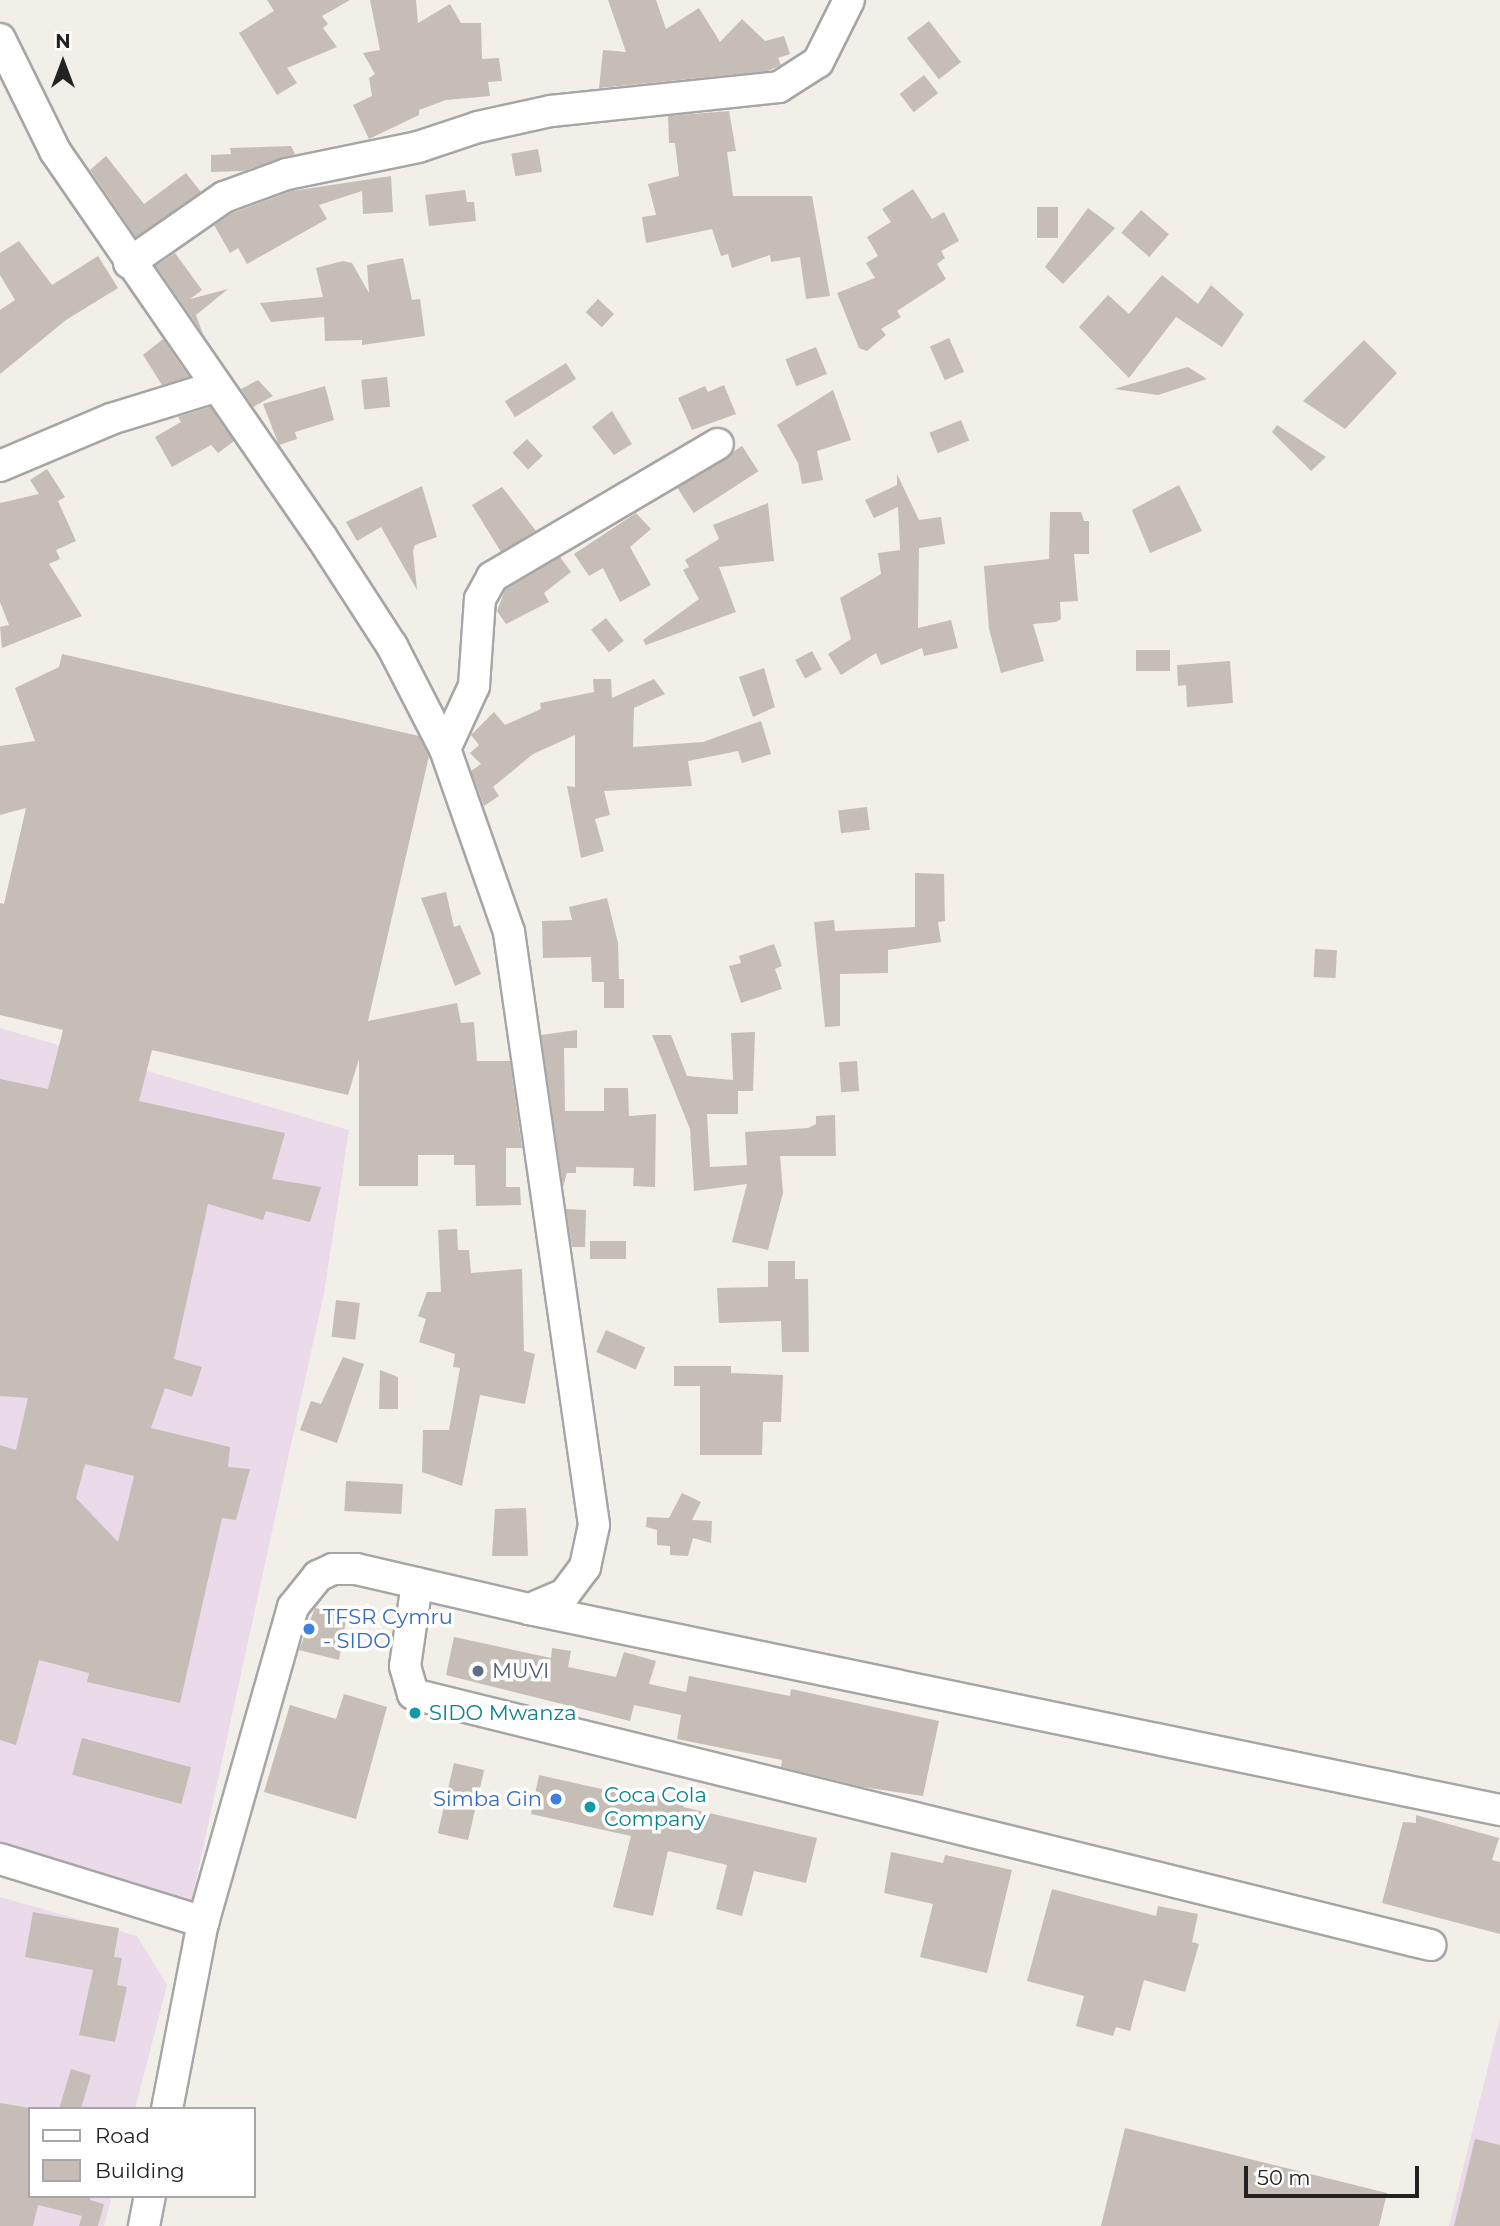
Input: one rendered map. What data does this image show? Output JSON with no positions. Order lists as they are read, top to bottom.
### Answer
{
  "places": [
    "TFSR Cymru - SIDO",
    "MUVI",
    "SIDO Mwanza",
    "Simba Gin",
    "Coca Cola Company"
  ],
  "legend": ["Road", "Building"],
  "scale_bar": "50 m",
  "north": "top"
}
